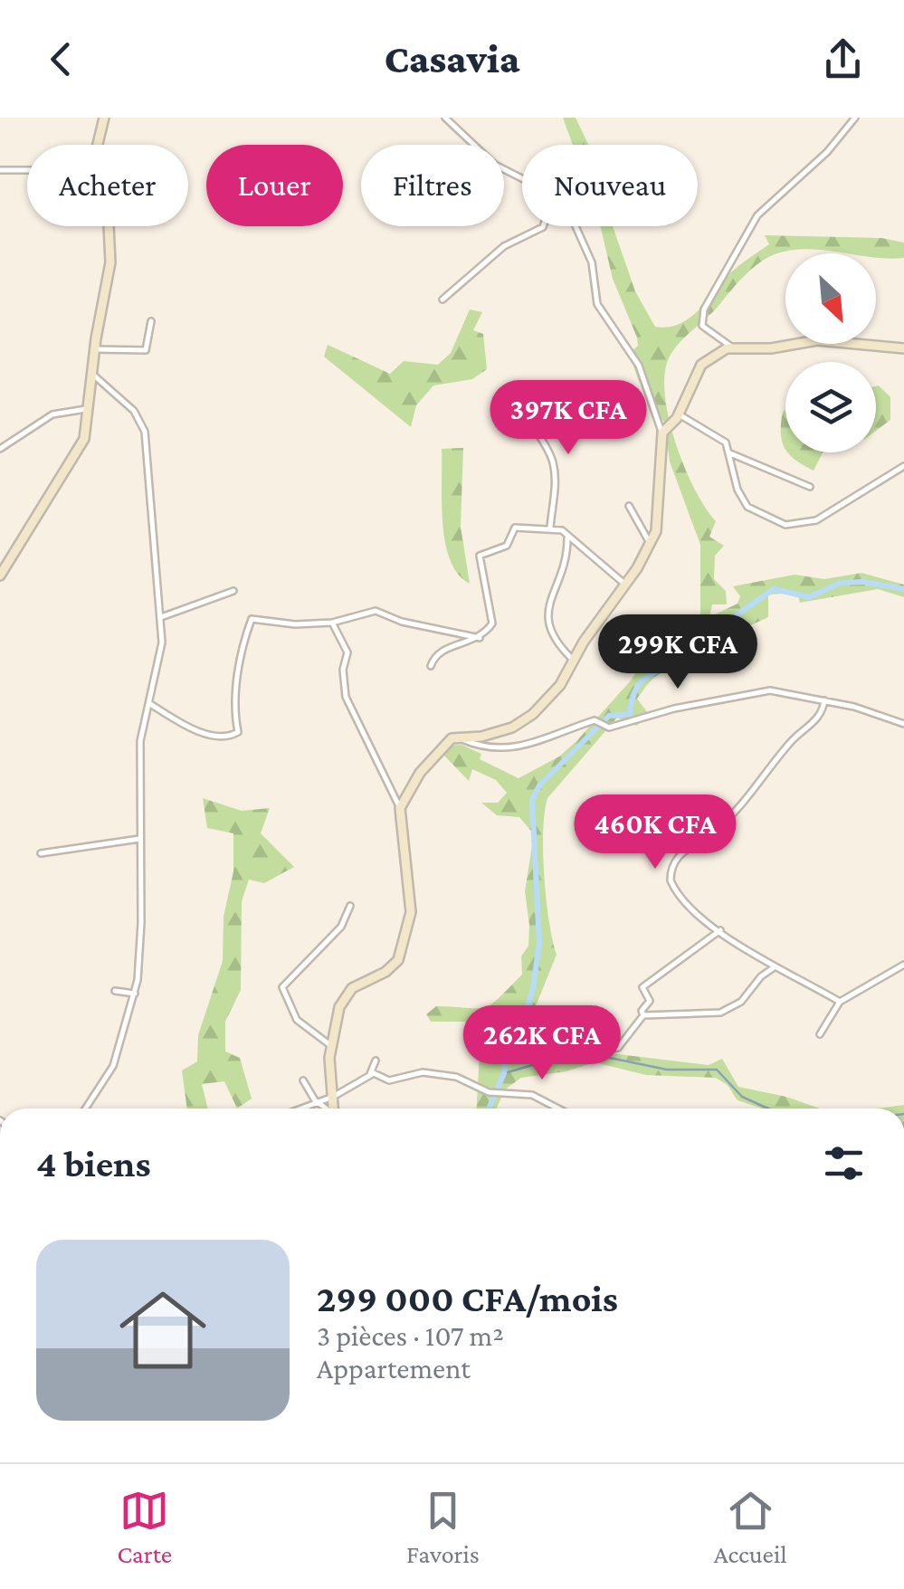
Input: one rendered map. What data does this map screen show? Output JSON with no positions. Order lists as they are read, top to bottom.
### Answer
{
  "north": "bottom right",
  "page": {
    "header": "Casavia",
    "chip": [
      "Acheter",
      "Louer",
      "Filtres",
      "Nouveau"
    ],
    "price": [
      "397K CFA",
      "299K CFA",
      "460K CFA",
      "262K CFA"
    ],
    "heading": "4 biens",
    "list": [
      {
        "name": "299 000 CFA/mois",
        "note": "3 pièces · 107 m² · Appartement"
      }
    ],
    "tabs": ["Carte", "Favoris", "Accueil"]
  }
}
